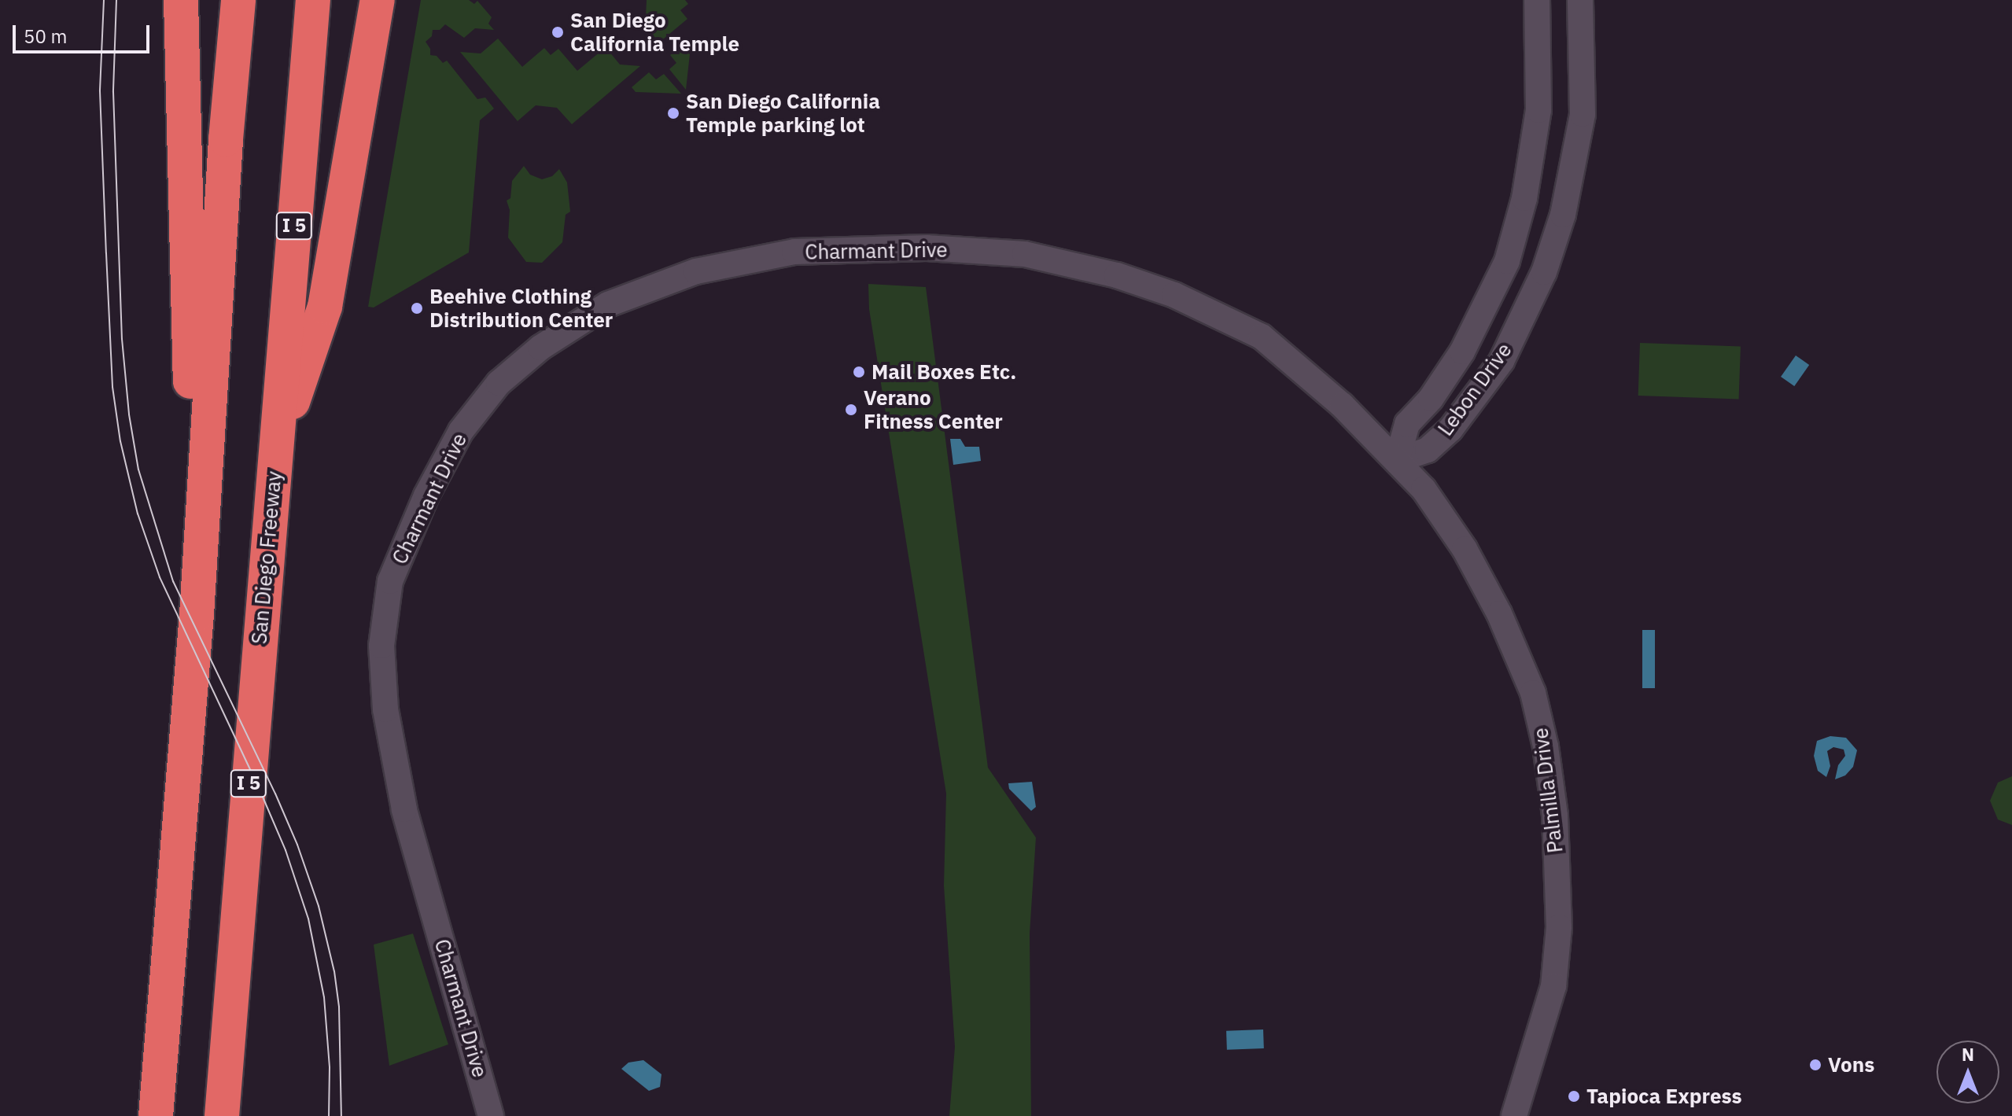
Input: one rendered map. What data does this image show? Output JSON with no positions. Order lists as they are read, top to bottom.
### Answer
{
  "streets": {
    "highway": ["I 5", "San Diego Freeway"],
    "street": ["Charmant Drive", "Lebon Drive", "Palmilla Drive"]
  },
  "crossings": [
    ["Charmant Drive", "Lebon Drive"],
    ["Charmant Drive", "Palmilla Drive"],
    ["Lebon Drive", "Palmilla Drive"]
  ],
  "places": [
    "San Diego California Temple",
    "San Diego California Temple parking lot",
    "Beehive Clothing Distribution Center",
    "Mail Boxes Etc.",
    "Verano Fitness Center",
    "Vons",
    "Tapioca Express"
  ],
  "scale_bar": "50 m",
  "north": "top"
}
